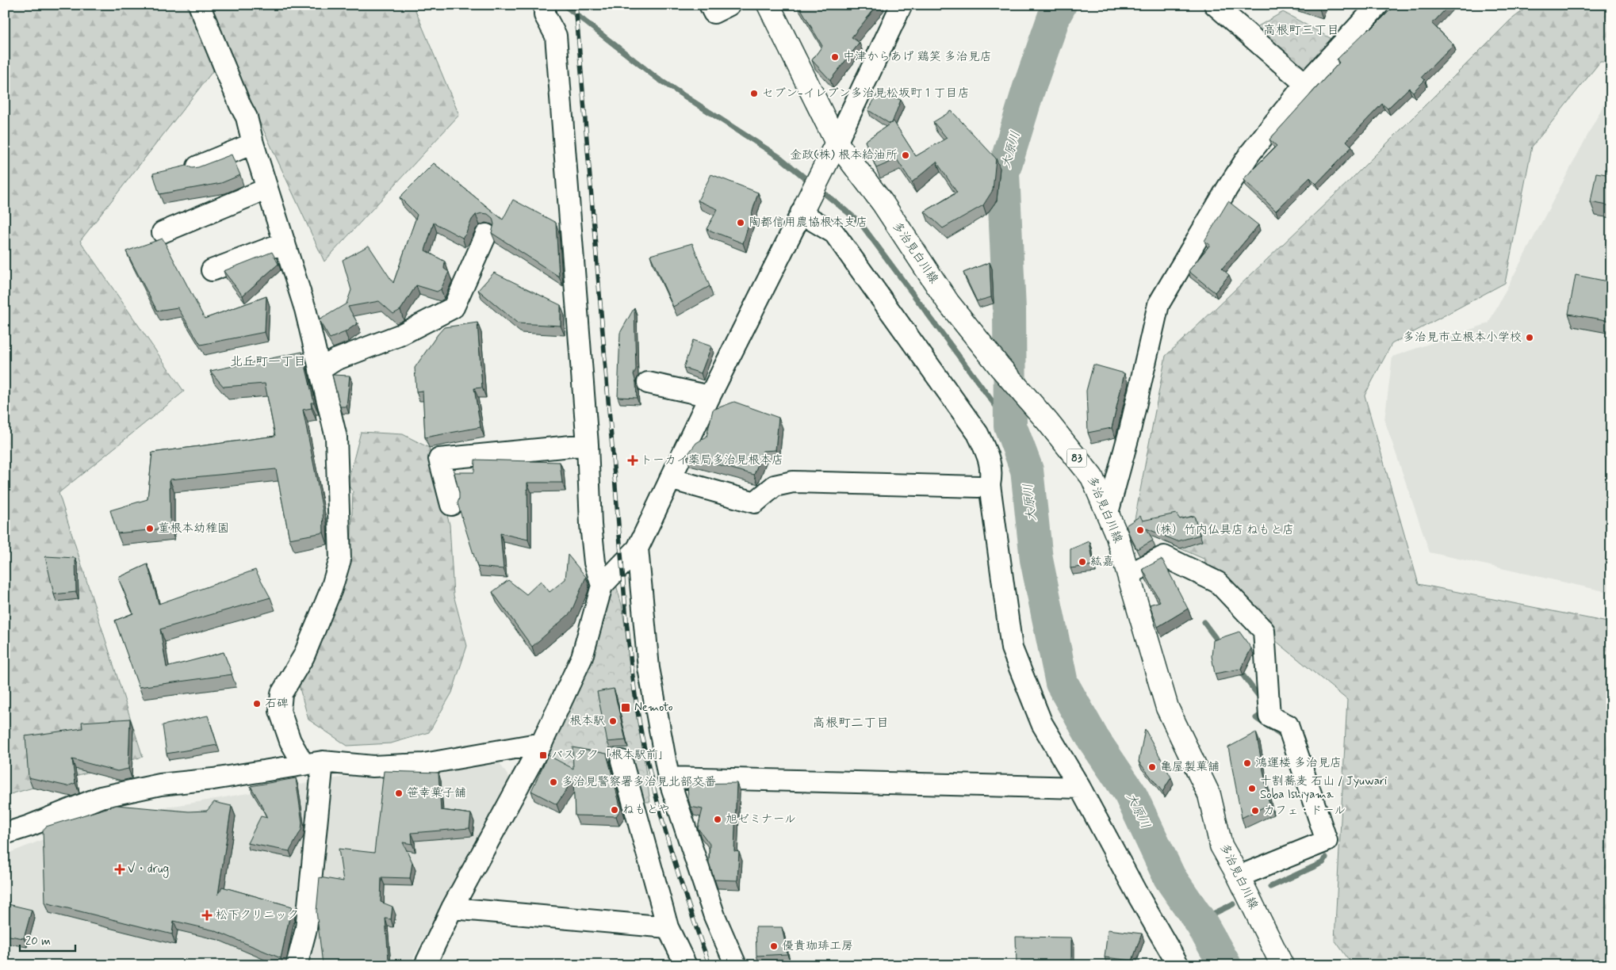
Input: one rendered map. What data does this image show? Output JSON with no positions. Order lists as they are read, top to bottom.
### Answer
{
  "streets": {
    "main road": ["多治見白川線", "83"]
  },
  "districts": ["高根町三丁目", "北丘町一丁目", "高根町二丁目"],
  "water": ["大原川"],
  "places": {
    "other": [
      "中津からあげ 鶏笑 多治見店",
      "セブン-イレブン多治見松坂町１丁目店",
      "金政(株) 根本給油所",
      "陶都信用農協根本支店",
      "多治見市立根本小学校",
      "菫根本幼稚園",
      "（株）竹内仏具店 ねもと店",
      "紘嘉",
      "石碑",
      "根本駅",
      "鴻運楼 多治見店",
      "亀屋製菓舗",
      "多治見警察署多治見北部交番",
      "十割蕎麦 石山 / Jyuwari Soba Ishiyama",
      "笹幸菓子舗",
      "ねもとや",
      "カフェ・ドール",
      "旭ゼミナール",
      "優貴珈琲工房"
    ],
    "health": ["トーカイ薬局多治見根本店", "V・drug", "松下クリニック"],
    "transit": ["Nemoto", "バスタク「根本駅前」"]
  },
  "scale_bar": "20 m"
}
